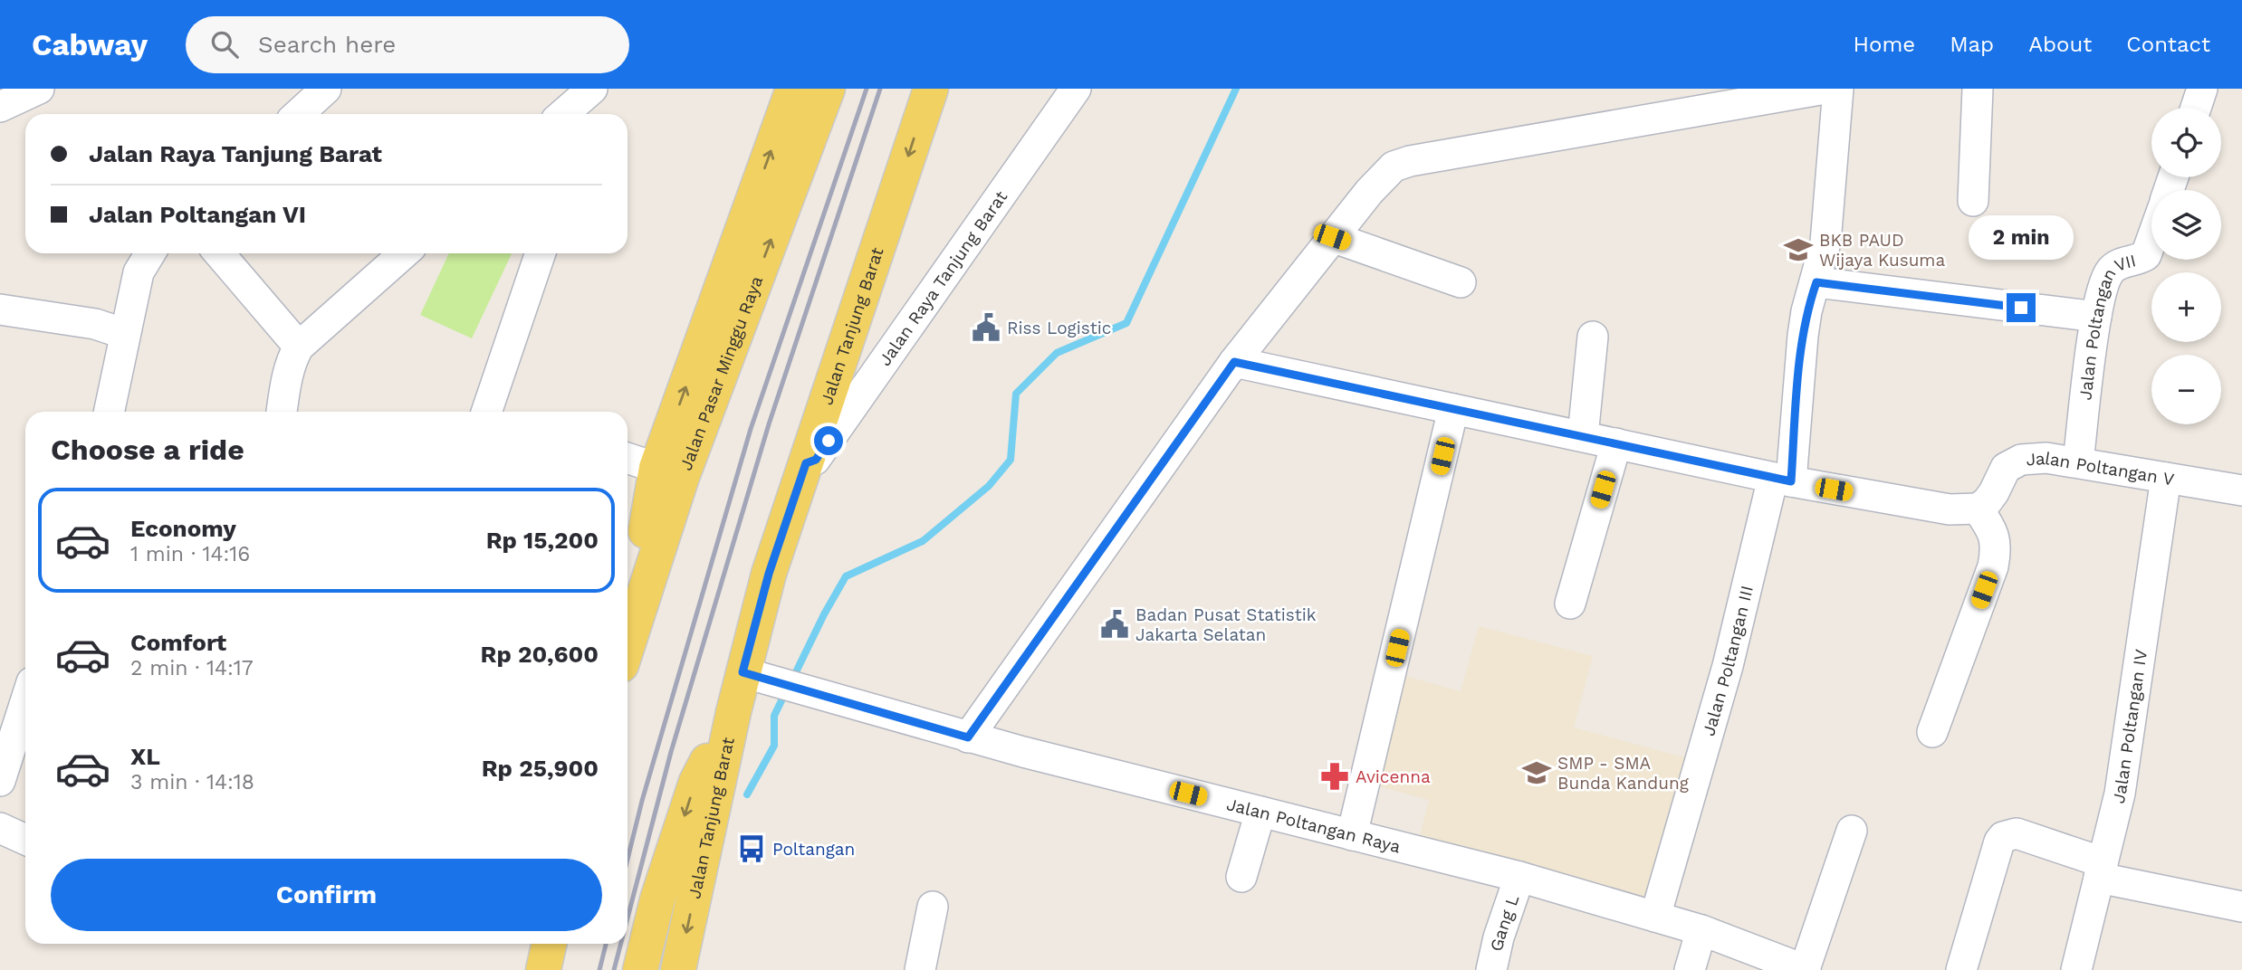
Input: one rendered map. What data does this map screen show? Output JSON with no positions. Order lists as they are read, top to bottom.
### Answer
{
  "streets": {
    "main road": ["Jalan Tanjung Barat", "Jalan Pasar Minggu Raya"],
    "street": [
      "Jalan Raya Tanjung Barat",
      "Jalan Poltangan VII",
      "Jalan Poltangan V",
      "Jalan Poltangan III",
      "Jalan Poltangan IV",
      "Jalan Poltangan Raya",
      "Gang L"
    ]
  },
  "crossings": [
    ["Jalan Raya Tanjung Barat", "Jalan Tanjung Barat"],
    ["Jalan Tanjung Barat", "Jalan Poltangan Raya"],
    ["Jalan Poltangan VII", "Jalan Poltangan V"],
    ["Jalan Poltangan V", "Jalan Poltangan IV"],
    ["Jalan Poltangan III", "Jalan Poltangan Raya"],
    ["Jalan Poltangan Raya", "Gang L"]
  ],
  "one_way": ["Jalan Pasar Minggu Raya"],
  "places": {
    "school or university": ["BKB PAUD Wijaya Kusuma", "SMP - SMA Bunda Kandung"],
    "public building": ["Riss Logistic", "Badan Pusat Statistik Jakarta Selatan"],
    "pharmacy": ["Avicenna"],
    "bus stop": ["Poltangan"]
  },
  "page": {
    "header": "Cabway",
    "search": "Search here",
    "nav": [
      "Home",
      "Map",
      "About",
      "Contact"
    ],
    "map_buttons": ["+", "−"],
    "banner": ["Jalan Raya Tanjung Barat", "Jalan Poltangan VI"],
    "bubble": "2 min",
    "heading": "Choose a ride",
    "list": [
      {
        "name": "Economy",
        "note": "1 min · 14:16",
        "value": "Rp 15,200"
      },
      {
        "name": "Comfort",
        "note": "2 min · 14:17",
        "value": "Rp 20,600"
      },
      {
        "name": "XL",
        "note": "3 min · 14:18",
        "value": "Rp 25,900"
      }
    ],
    "buttons": "Confirm"
  }
}
